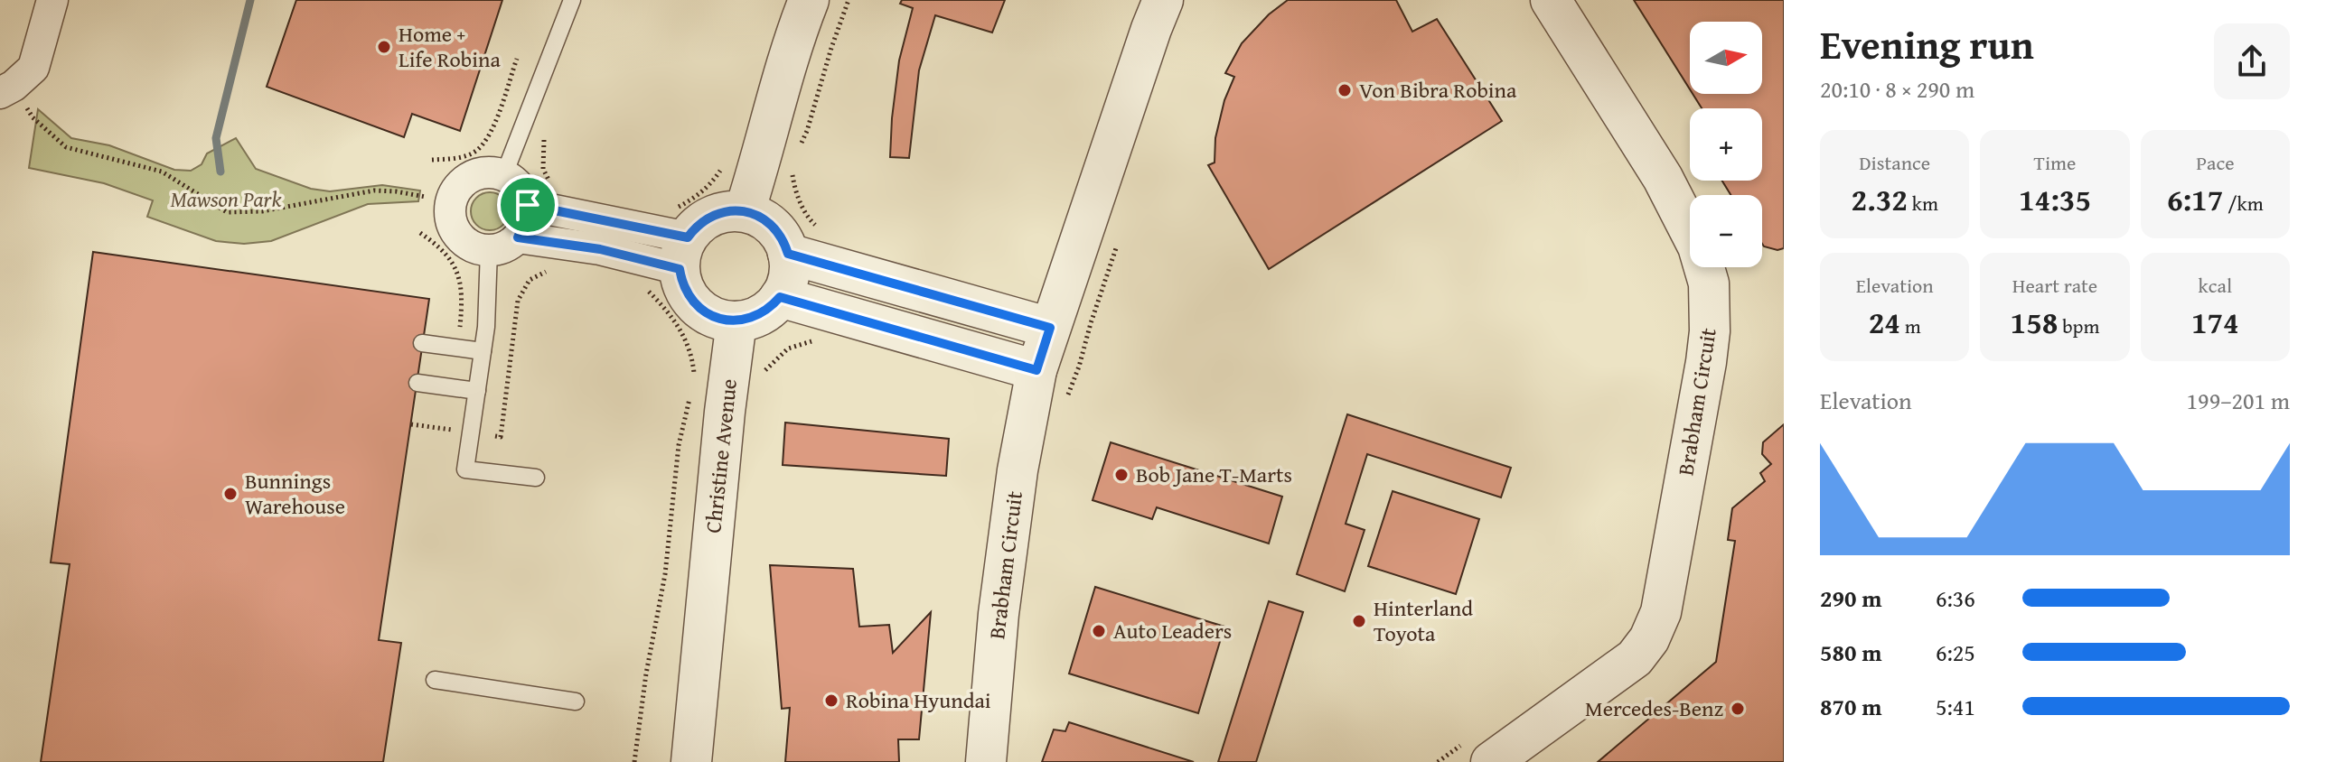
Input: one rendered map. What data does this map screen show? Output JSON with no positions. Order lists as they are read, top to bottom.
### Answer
{
  "streets": {
    "street": ["Brabham Circuit", "Christine Avenue"]
  },
  "parks": ["Mawson Park"],
  "places": [
    "Home + Life Robina",
    "Von Bibra Robina",
    "Bob Jane T-Marts",
    "Bunnings Warehouse",
    "Hinterland Toyota",
    "Auto Leaders",
    "Robina Hyundai",
    "Mercedes-Benz"
  ],
  "north": "right",
  "page": {
    "heading": ["Evening run", "20:10 · 8 × 290 m"],
    "map_buttons": ["+", "−"],
    "stats": [
      ["Distance", "2.32 km"],
      ["Time", "14:35"],
      ["Pace", "6:17 /km"],
      ["Elevation", "24 m"],
      ["Heart rate", "158 bpm"],
      ["kcal", "174"]
    ],
    "chart": ["Elevation", "199–201 m"],
    "list": [
      {
        "name": "290 m",
        "note": "6:36"
      },
      {
        "name": "580 m",
        "note": "6:25"
      },
      {
        "name": "870 m",
        "note": "5:41"
      }
    ]
  }
}
